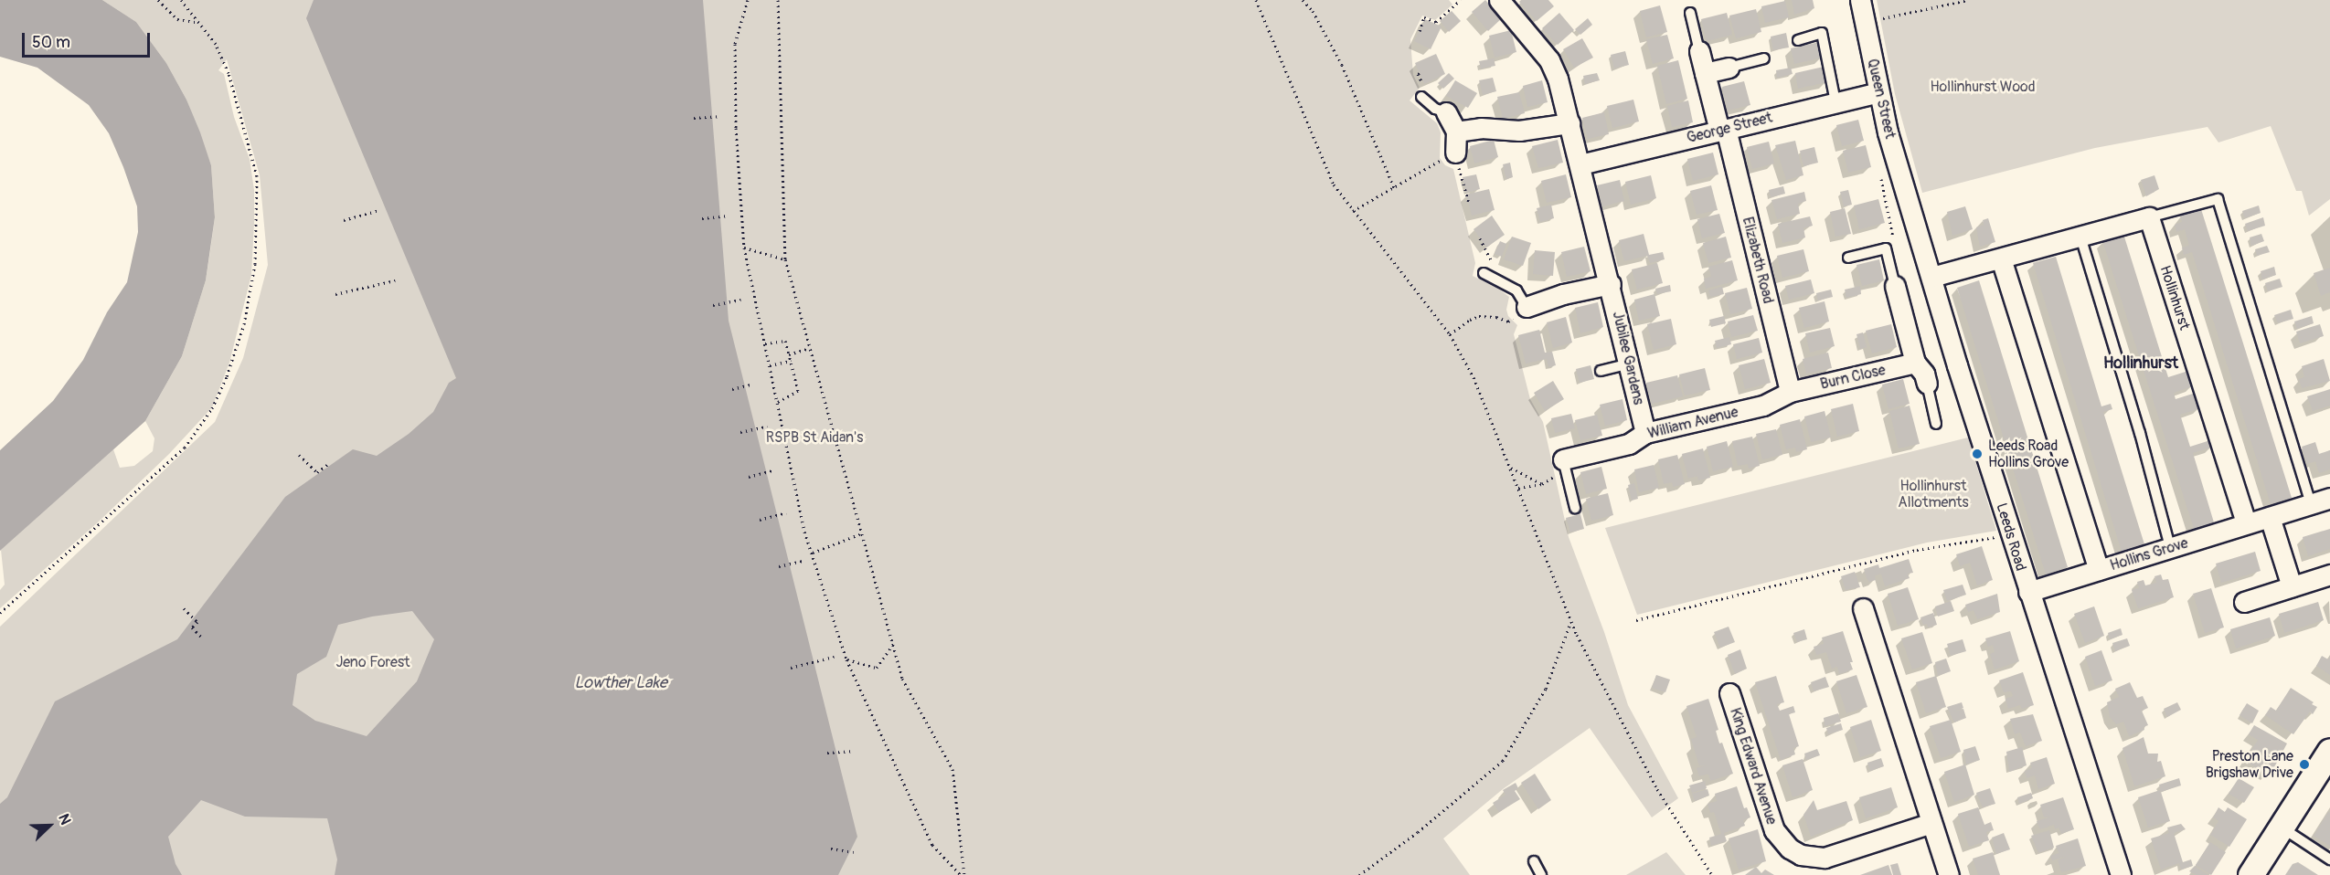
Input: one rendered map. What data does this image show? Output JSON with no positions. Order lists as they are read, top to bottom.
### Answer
{
  "streets": {
    "street": [
      "Queen Street",
      "George Street",
      "Elizabeth Road",
      "Hollinhurst",
      "Jubilee Gardens",
      "Burn Close",
      "William Avenue",
      "Leeds Road",
      "Hollins Grove",
      "King Edward Avenue"
    ]
  },
  "crossings": [
    ["Queen Street", "George Street"],
    ["Queen Street", "Leeds Road"],
    ["George Street", "Elizabeth Road"],
    ["George Street", "Jubilee Gardens"],
    ["Elizabeth Road", "Burn Close"],
    ["Elizabeth Road", "William Avenue"],
    ["Hollinhurst", "Hollins Grove"],
    ["Jubilee Gardens", "William Avenue"],
    ["Burn Close", "William Avenue"],
    ["Leeds Road", "Hollins Grove"]
  ],
  "districts": ["Hollinhurst"],
  "water": ["Lowther Lake"],
  "parks": [
    "Hollinhurst Wood",
    "RSPB St Aidan's",
    "Hollinhurst Allotments",
    "Jeno Forest"
  ],
  "places": ["Leeds Road Hollins Grove", "Preston Lane Brigshaw Drive"],
  "scale_bar": "50 m",
  "north": "top right"
}
